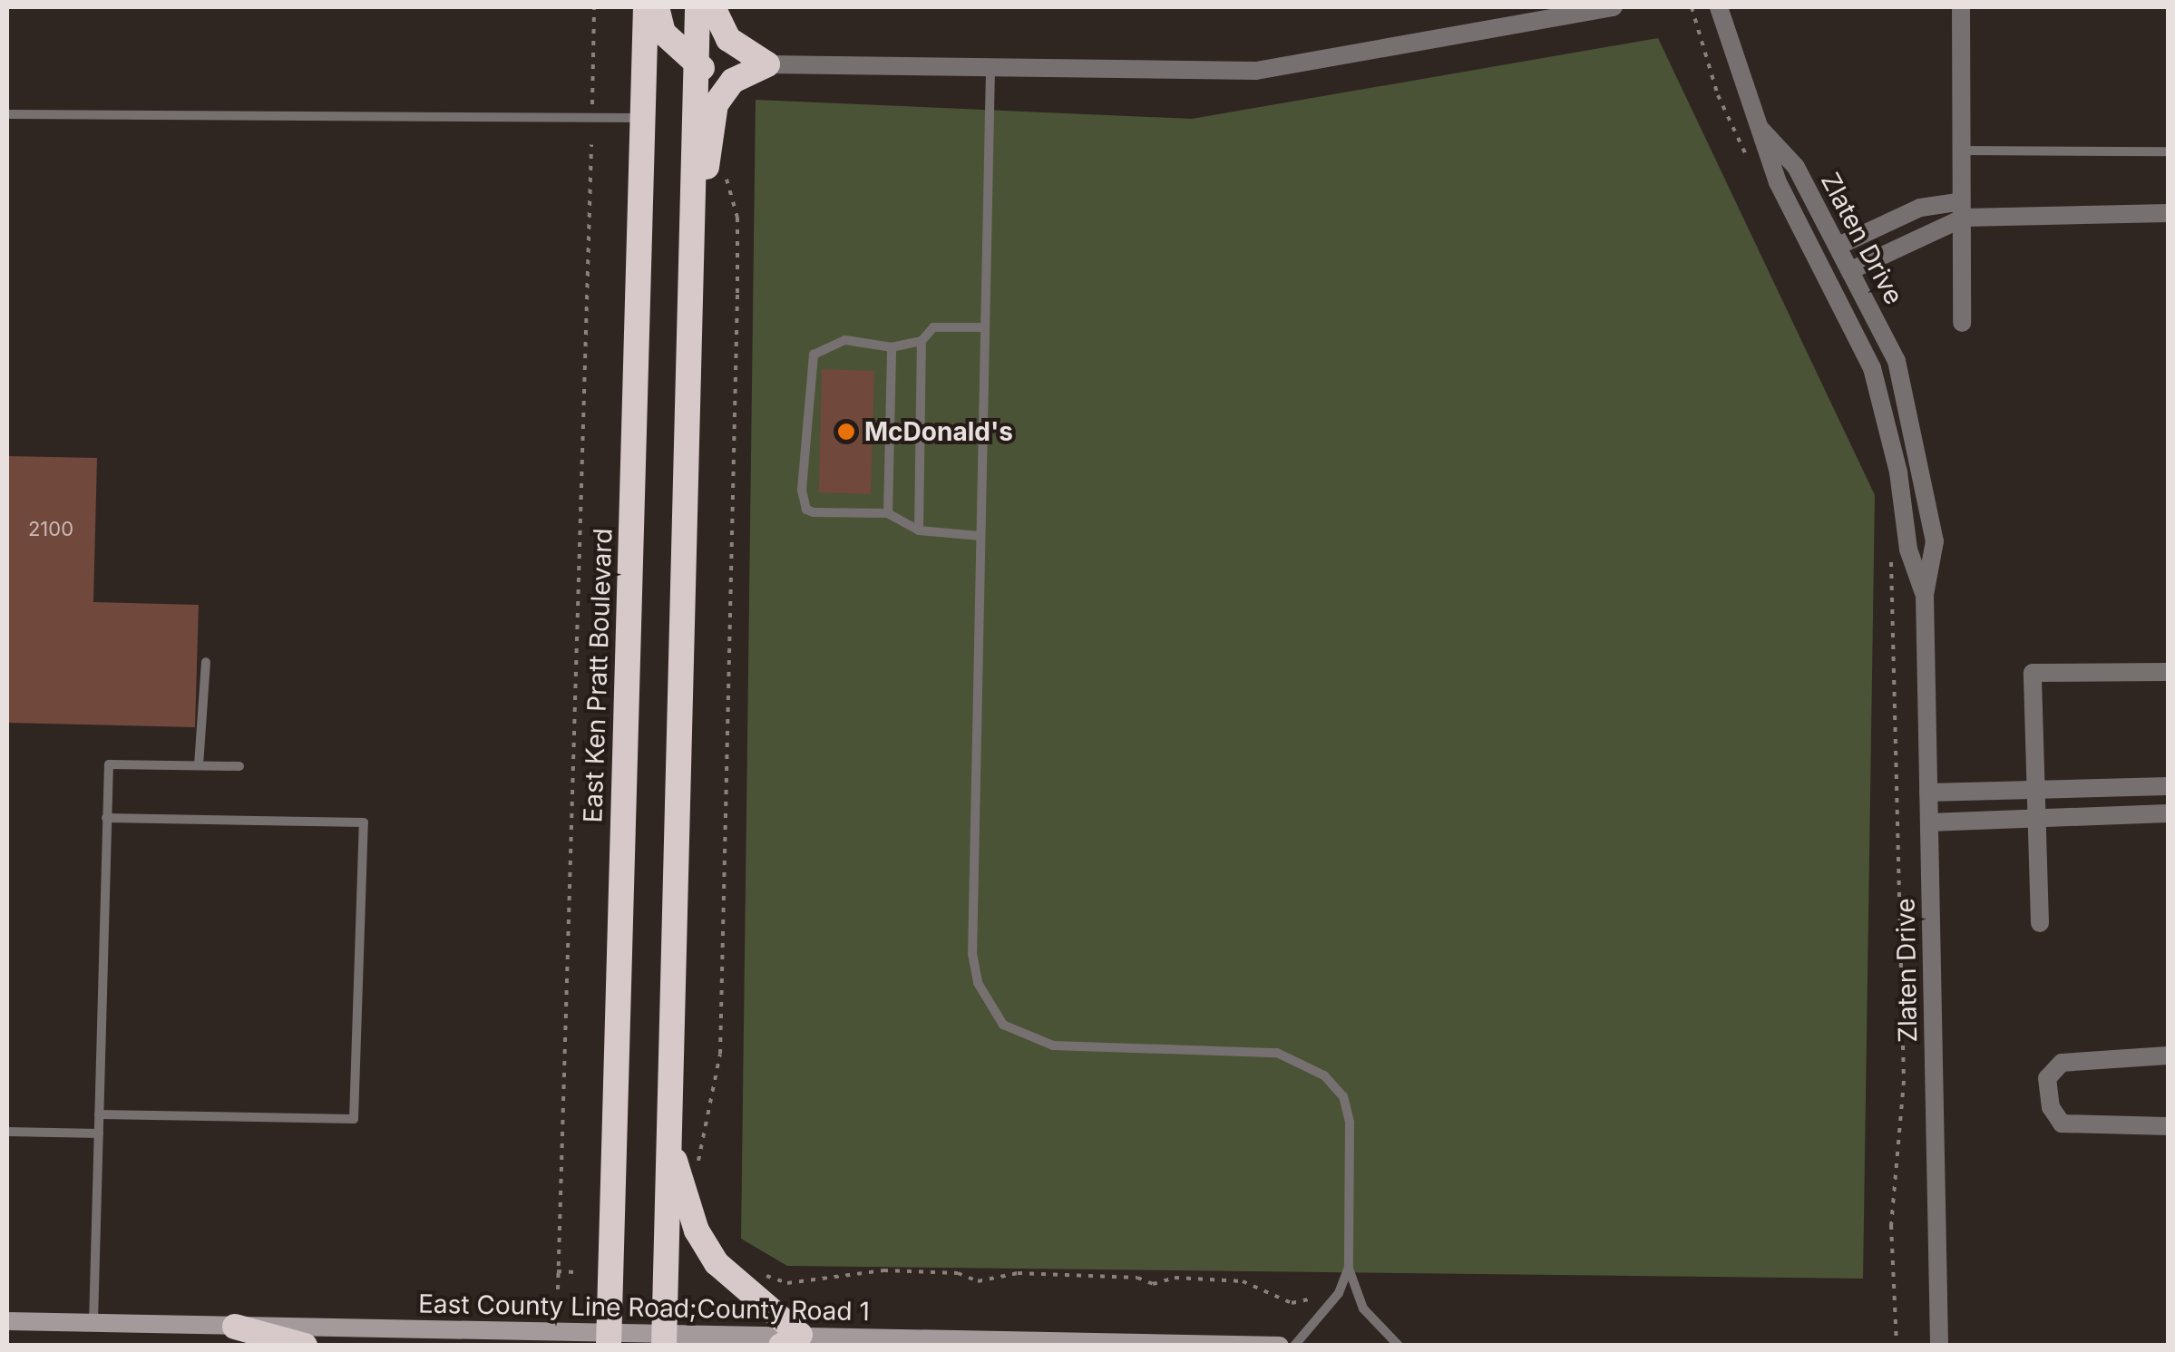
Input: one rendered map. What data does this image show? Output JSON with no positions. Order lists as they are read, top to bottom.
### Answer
{
  "streets": {
    "highway": ["East Ken Pratt Boulevard"],
    "main road": ["East County Line Road;County Road 1"],
    "street": ["Zlaten Drive"]
  },
  "crossings": [
    ["East Ken Pratt Boulevard", "East County Line Road;County Road 1"]
  ],
  "places": ["McDonald's"],
  "house_numbers": ["2100"]
}
